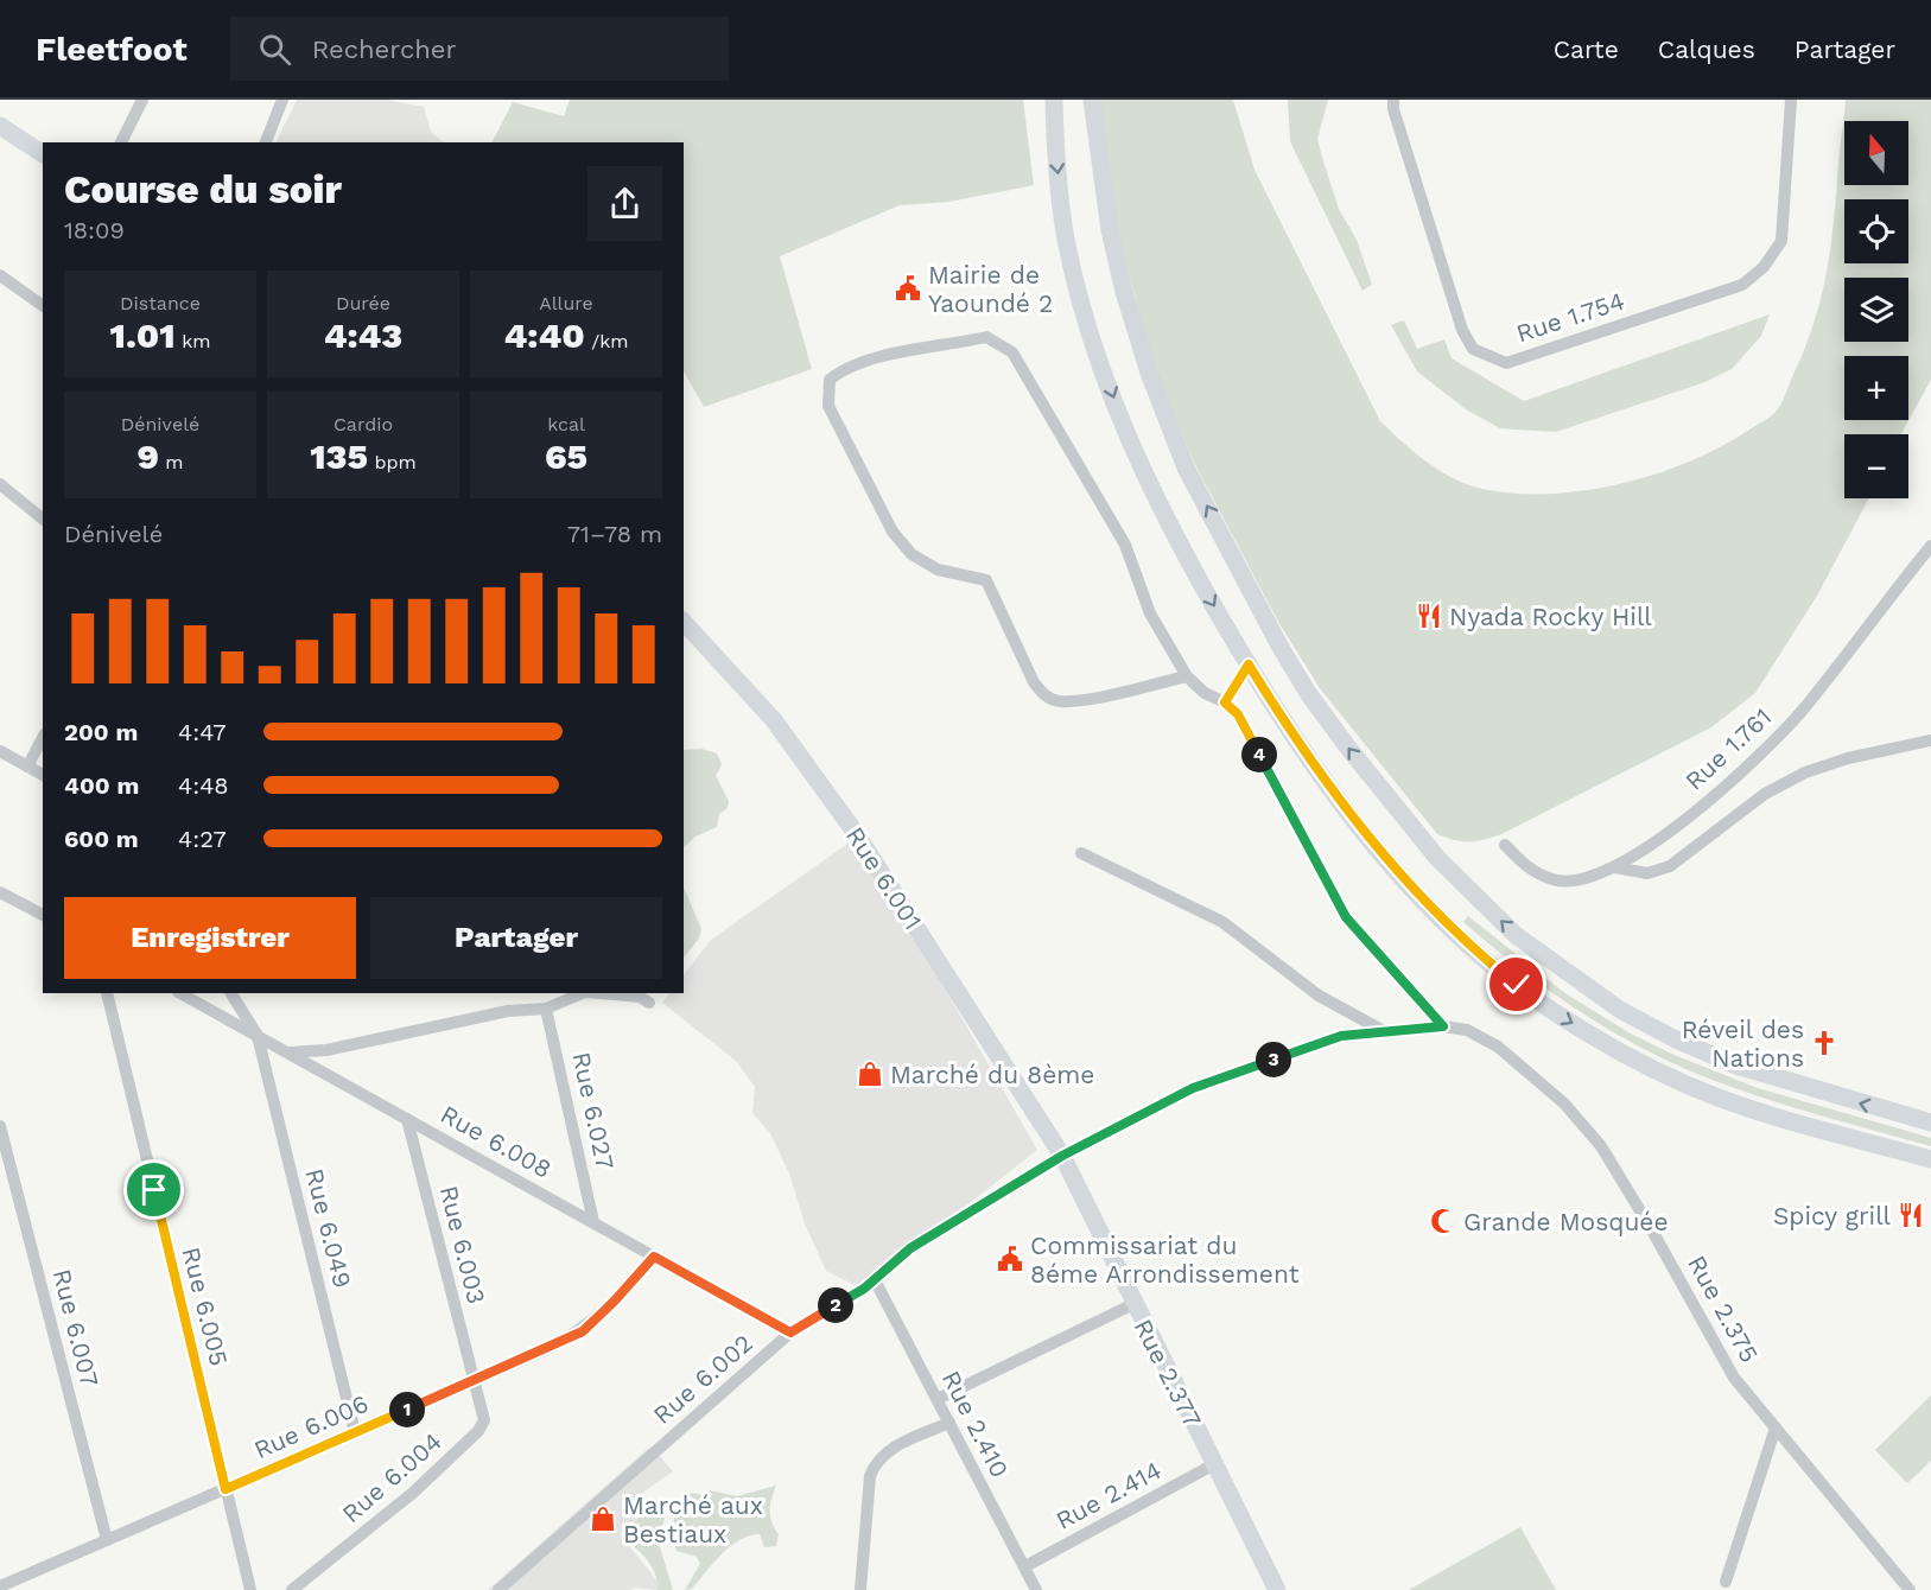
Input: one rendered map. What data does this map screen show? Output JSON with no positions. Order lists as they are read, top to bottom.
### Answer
{
  "streets": {
    "main road": ["Rue 6.001", "Rue 2.377"],
    "street": [
      "Rue 1.754",
      "Rue 1.761",
      "Rue 6.027",
      "Rue 6.008",
      "Rue 6.049",
      "Rue 6.003",
      "Rue 6.005",
      "Rue 2.375",
      "Rue 6.007",
      "Rue 6.002",
      "Rue 2.410",
      "Rue 6.006",
      "Rue 6.004",
      "Rue 2.414"
    ]
  },
  "crossings": [
    ["Rue 6.001", "Rue 2.375"],
    ["Rue 6.001", "Rue 2.377"],
    ["Rue 6.001", "Rue 6.002"],
    ["Rue 6.027", "Rue 6.008"],
    ["Rue 6.008", "Rue 6.049"],
    ["Rue 6.008", "Rue 6.003"],
    ["Rue 6.008", "Rue 6.002"],
    ["Rue 6.008", "Rue 6.006"],
    ["Rue 6.049", "Rue 6.006"],
    ["Rue 6.003", "Rue 6.006"],
    ["Rue 6.003", "Rue 6.004"],
    ["Rue 6.005", "Rue 6.006"],
    ["Rue 2.375", "Rue 2.377"],
    ["Rue 2.375", "Rue 6.002"],
    ["Rue 6.007", "Rue 6.006"],
    ["Rue 2.377", "Rue 6.002"],
    ["Rue 2.377", "Rue 2.414"],
    ["Rue 6.002", "Rue 2.410"],
    ["Rue 2.410", "Rue 2.414"],
    ["Rue 6.006", "Rue 6.004"]
  ],
  "places": {
    "public building": ["Mairie de Yaoundé 2", "Commissariat du 8éme Arrondissement"],
    "restaurant": ["Nyada Rocky Hill", "Spicy grill"],
    "church": ["Réveil des Nations"],
    "shop": ["Marché du 8ème", "Marché aux Bestiaux"],
    "mosque": ["Grande Mosquée"]
  },
  "north": "top",
  "page": {
    "header": "Fleetfoot",
    "search": "Rechercher",
    "nav": ["Carte", "Calques", "Partager"],
    "map_buttons": ["+", "−"],
    "heading": ["Course du soir", "18:09"],
    "stats": [
      ["Distance", "1.01 km"],
      ["Durée", "4:43"],
      ["Allure", "4:40 /km"],
      ["Dénivelé", "9 m"],
      ["Cardio", "135 bpm"],
      ["kcal", "65"]
    ],
    "chart": ["Dénivelé", "71–78 m"],
    "list": [
      {
        "name": "200 m",
        "note": "4:47"
      },
      {
        "name": "400 m",
        "note": "4:48"
      },
      {
        "name": "600 m",
        "note": "4:27"
      }
    ],
    "pins": [
      "4",
      "3",
      "2",
      "1"
    ],
    "buttons": ["Enregistrer", "Partager"]
  }
}
